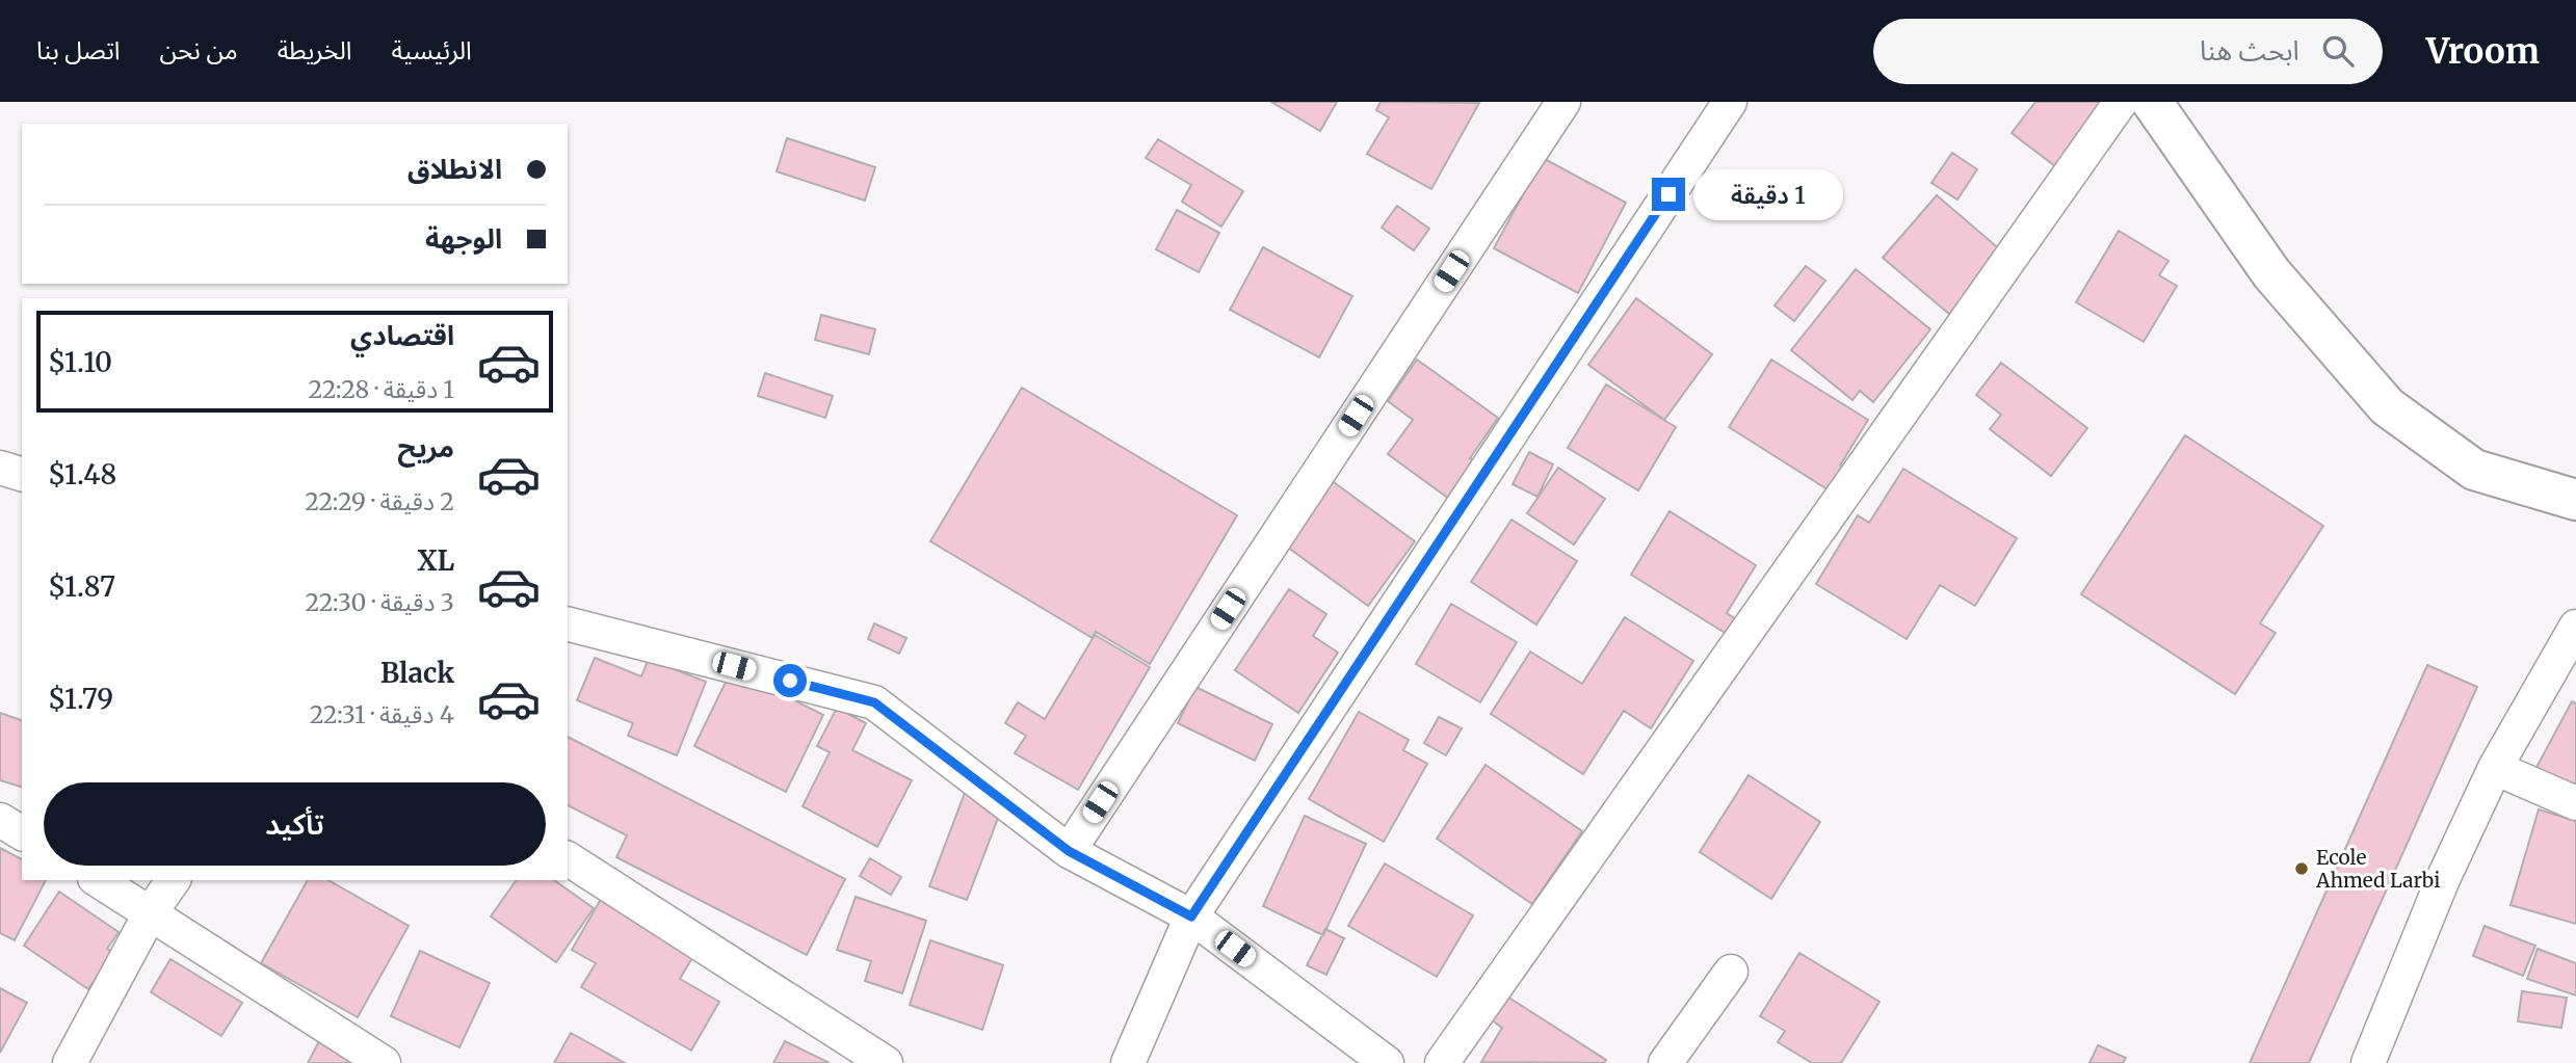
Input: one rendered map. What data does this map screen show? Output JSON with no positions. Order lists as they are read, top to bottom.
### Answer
{
  "places": ["Ecole Ahmed Larbi"],
  "page": {
    "header": "Vroom",
    "search": "ابحث هنا",
    "nav": [
      "الرئيسية",
      "الخريطة",
      "من نحن",
      "اتصل بنا"
    ],
    "banner": ["الانطلاق", "الوجهة"],
    "bubble": "1 دقيقة",
    "list": [
      {
        "name": "اقتصادي",
        "note": "1 دقيقة · 22:28",
        "value": "$1.10"
      },
      {
        "name": "مريح",
        "note": "2 دقيقة · 22:29",
        "value": "$1.48"
      },
      {
        "name": "XL",
        "note": "3 دقيقة · 22:30",
        "value": "$1.87"
      },
      {
        "name": "Black",
        "note": "4 دقيقة · 22:31",
        "value": "$1.79"
      }
    ],
    "buttons": "تأكيد"
  }
}
